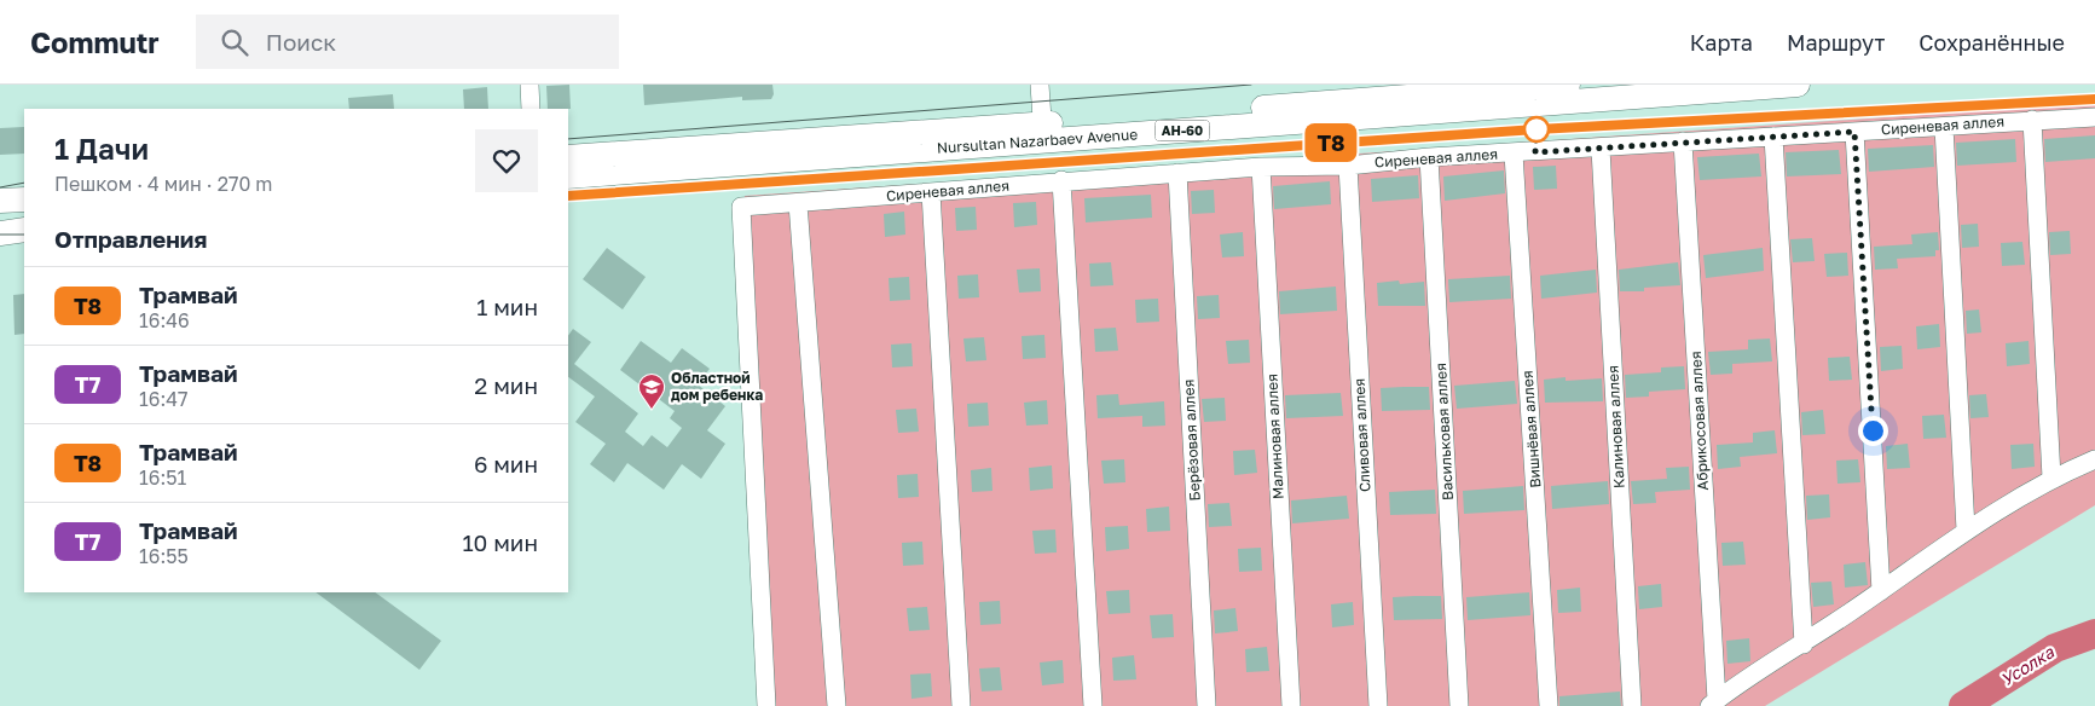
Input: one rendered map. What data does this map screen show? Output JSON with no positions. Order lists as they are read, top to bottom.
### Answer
{
  "streets": {
    "main road": ["АН-60", "Nursultan Nazarbaev Avenue"],
    "street": [
      "Сиреневая аллея",
      "Абрикосовая аллея",
      "Калиновая аллея",
      "Вишнёвая аллея",
      "Васильковая аллея",
      "Сливовая аллея",
      "Малиновая аллея",
      "Берёзовая аллея"
    ]
  },
  "crossings": [
    ["Сиреневая аллея", "Абрикосовая аллея"],
    ["Сиреневая аллея", "Калиновая аллея"],
    ["Сиреневая аллея", "Вишнёвая аллея"],
    ["Сиреневая аллея", "Васильковая аллея"],
    ["Сиреневая аллея", "Сливовая аллея"],
    ["Сиреневая аллея", "Малиновая аллея"],
    ["Сиреневая аллея", "Берёзовая аллея"]
  ],
  "water": ["Усолка"],
  "places": {
    "school or university": ["Областной дом ребенка"]
  },
  "lines": ["tram line T8"],
  "page": {
    "header": "Commutr",
    "search": "Поиск",
    "nav": ["Карта", "Маршрут", "Сохранённые"],
    "on_map": "T8",
    "heading": [
      ["1 Дачи", "Пешком · 4 мин · 270 m"],
      "Отправления"
    ],
    "list": [
      {
        "mark": "T8",
        "name": "Трамвай",
        "note": "16:46",
        "value": "1 мин"
      },
      {
        "mark": "T7",
        "name": "Трамвай",
        "note": "16:47",
        "value": "2 мин"
      },
      {
        "mark": "T8",
        "name": "Трамвай",
        "note": "16:51",
        "value": "6 мин"
      },
      {
        "mark": "T7",
        "name": "Трамвай",
        "note": "16:55",
        "value": "10 мин"
      }
    ]
  }
}
